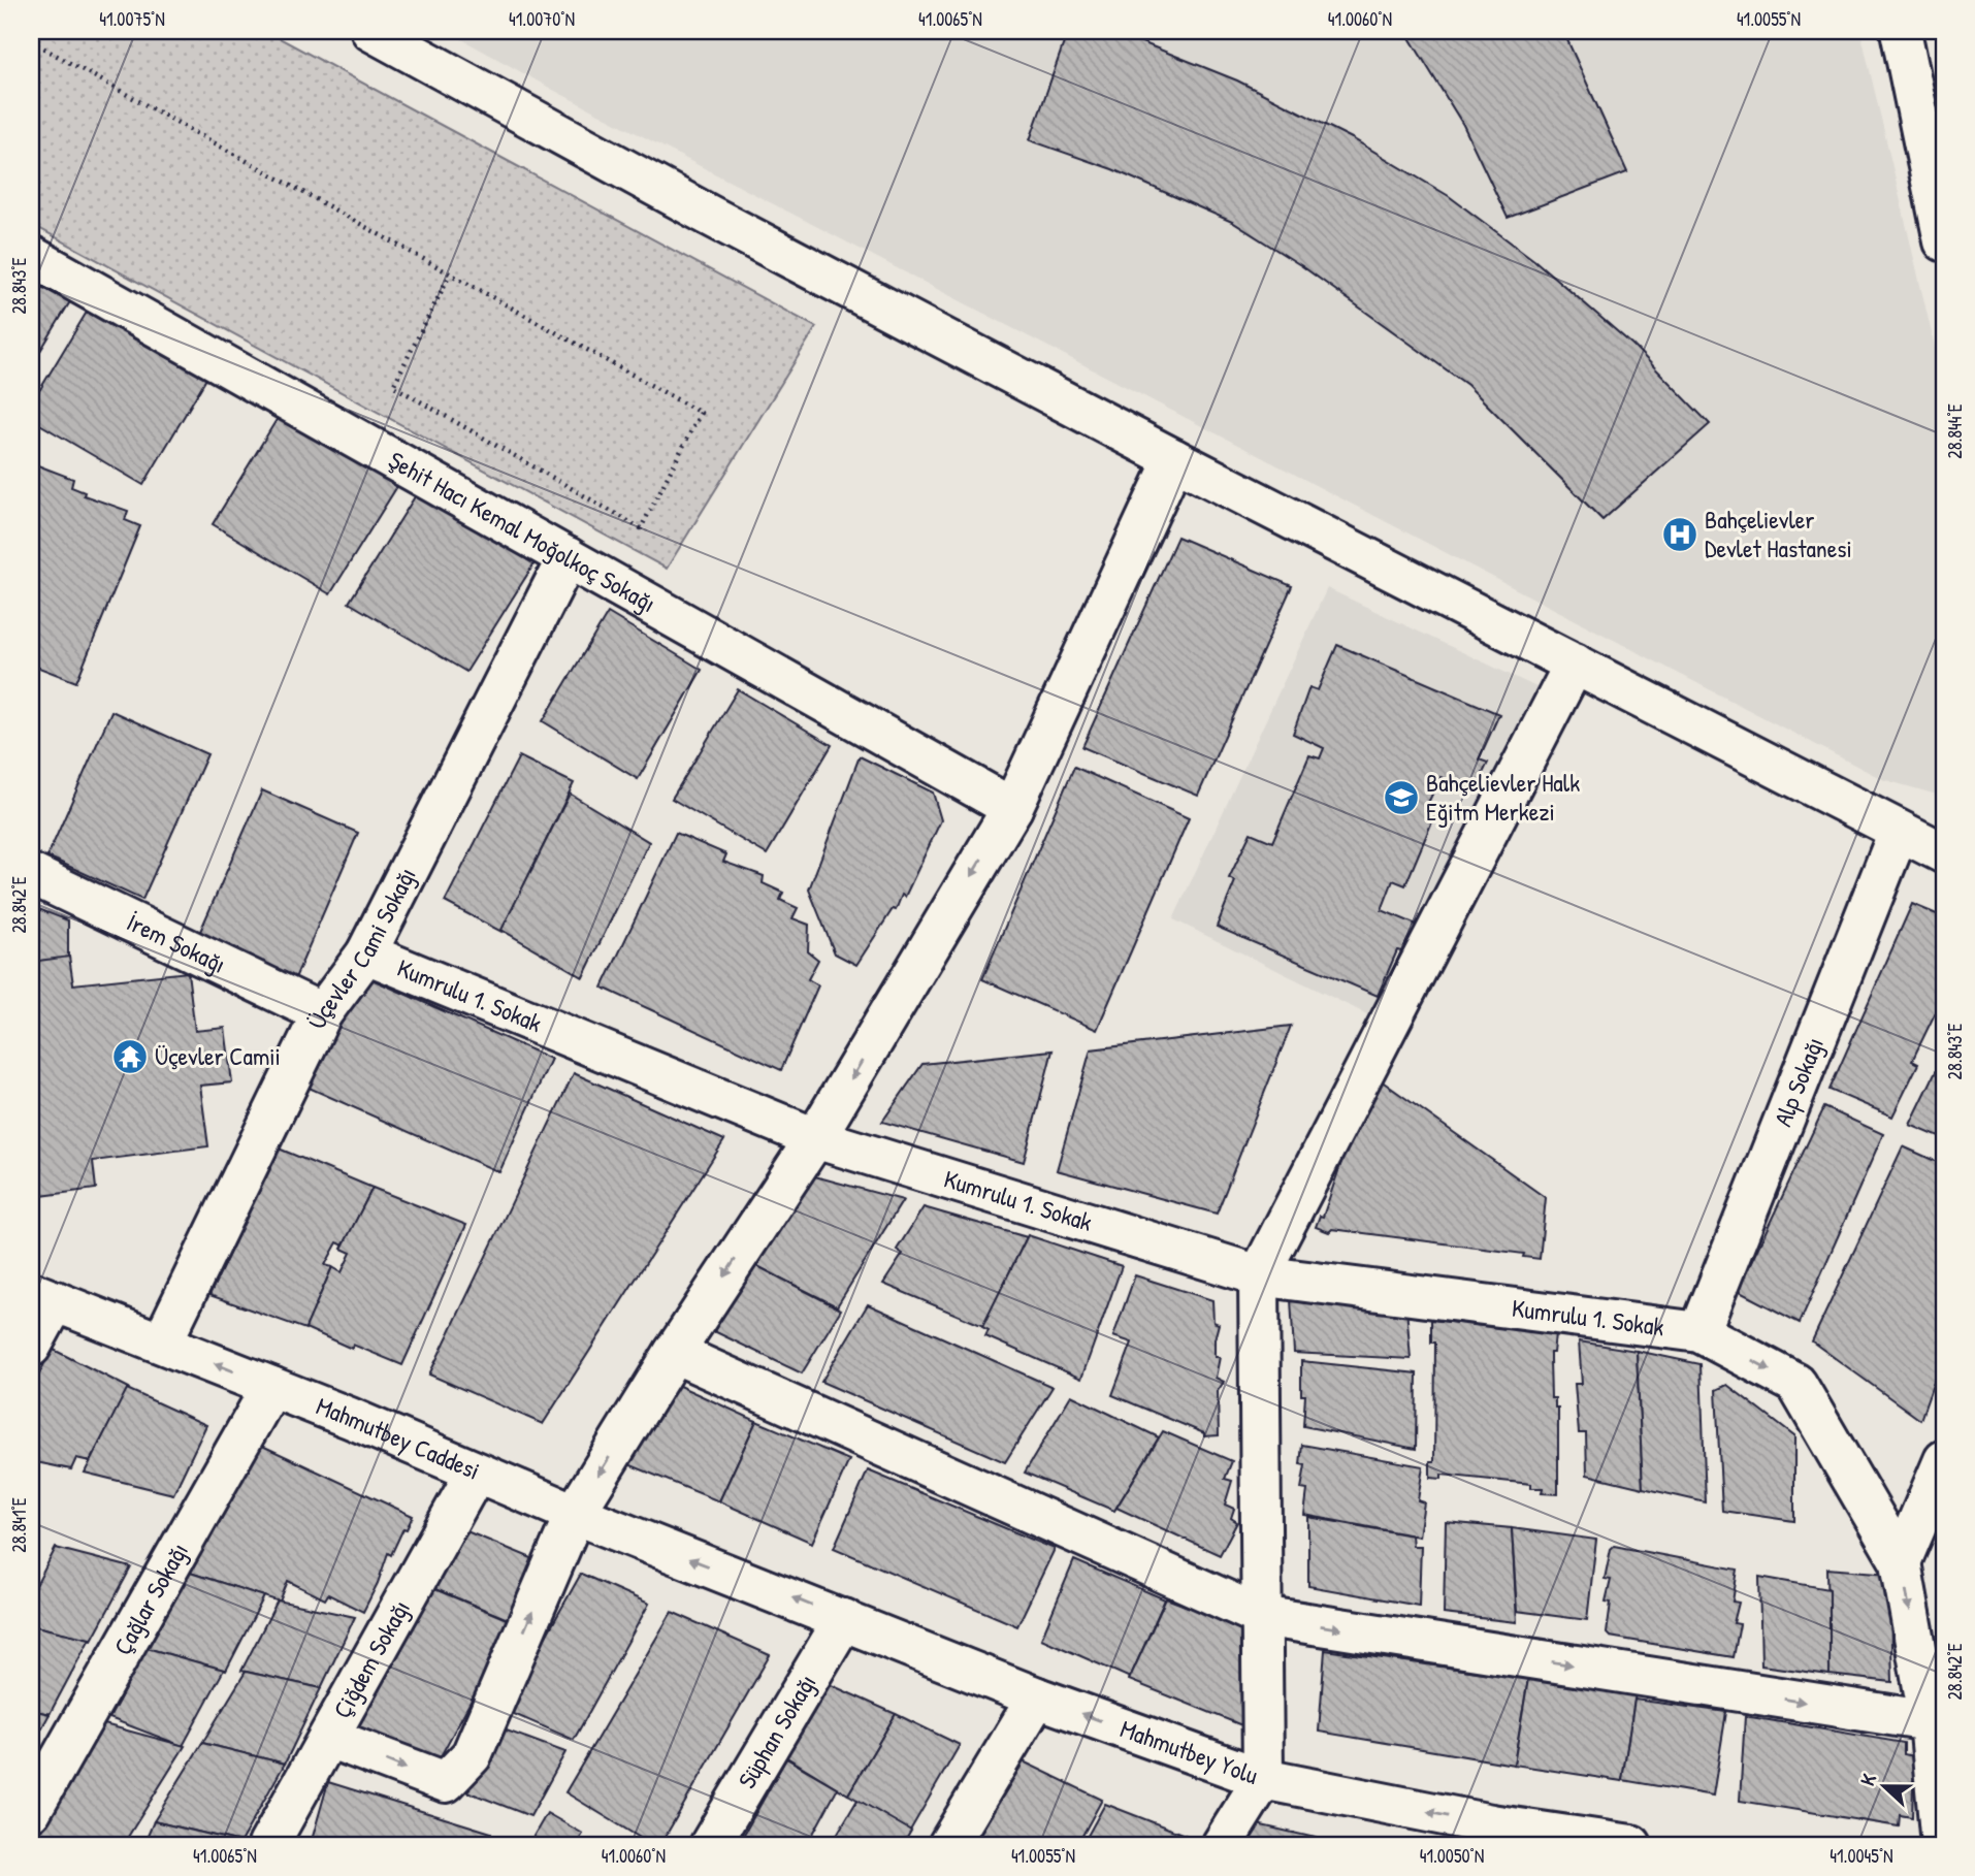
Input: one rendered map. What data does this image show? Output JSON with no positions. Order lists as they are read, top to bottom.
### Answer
{
  "streets": {
    "street": [
      "Şehit Hacı Kemal Moğolkoç Sokağı",
      "İrem Sokağı",
      "Üçevler Cami Sokağı",
      "Kumrulu 1. Sokak",
      "Alp Sokağı",
      "Mahmutbey Caddesi",
      "Çağlar Sokağı",
      "Çiğdem Sokağı",
      "Süphan Sokağı",
      "Mahmutbey Yolu"
    ]
  },
  "crossings": [
    ["Şehit Hacı Kemal Moğolkoç Sokağı", "Üçevler Cami Sokağı"],
    ["İrem Sokağı", "Üçevler Cami Sokağı"],
    ["Üçevler Cami Sokağı", "Kumrulu 1. Sokak"],
    ["Üçevler Cami Sokağı", "Mahmutbey Caddesi"],
    ["Kumrulu 1. Sokak", "Alp Sokağı"],
    ["Mahmutbey Caddesi", "Çağlar Sokağı"],
    ["Mahmutbey Caddesi", "Çiğdem Sokağı"],
    ["Mahmutbey Caddesi", "Mahmutbey Yolu"],
    ["Süphan Sokağı", "Mahmutbey Yolu"]
  ],
  "places": {
    "hospital": ["Bahçelievler Devlet Hastanesi"],
    "school or university": ["Bahçelievler Halk Eğitm Merkezi"],
    "temple": ["Üçevler Camii"]
  },
  "north": "left",
  "coordinates": [
    "41.0075°N",
    "41.0070°N",
    "41.0065°N",
    "41.0060°N",
    "41.0055°N",
    "28.843°E",
    "28.844°E",
    "28.842°E",
    "28.841°E",
    "41.0050°N",
    "41.0045°N"
  ]
}
